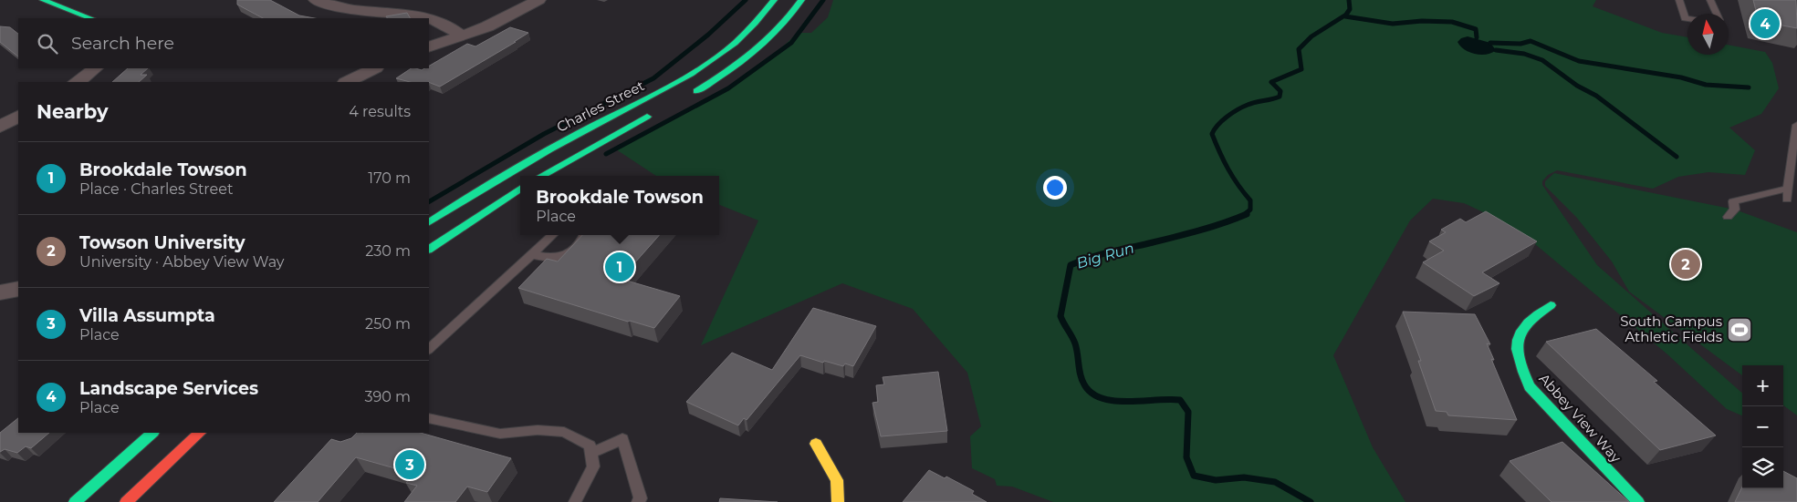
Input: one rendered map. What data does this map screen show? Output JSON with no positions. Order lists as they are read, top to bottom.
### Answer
{
  "streets": {
    "main road": ["Charles Street", "Abbey View Way"]
  },
  "water": ["Big Run"],
  "places": {
    "sports": ["South Campus Athletic Fields"]
  },
  "north": "top",
  "page": {
    "pins": [
      "4",
      "2",
      "1",
      "3"
    ],
    "search": "Search here",
    "heading": ["Nearby", "4 results"],
    "list": [
      {
        "mark": "1",
        "name": "Brookdale Towson",
        "note": "Place · Charles Street",
        "value": "170 m"
      },
      {
        "mark": "2",
        "name": "Towson University",
        "note": "University · Abbey View Way",
        "value": "230 m"
      },
      {
        "mark": "3",
        "name": "Villa Assumpta",
        "note": "Place",
        "value": "250 m"
      },
      {
        "mark": "4",
        "name": "Landscape Services",
        "note": "Place",
        "value": "390 m"
      }
    ],
    "popup": ["Brookdale Towson", "Place"],
    "map_buttons": ["+", "−"]
  }
}
